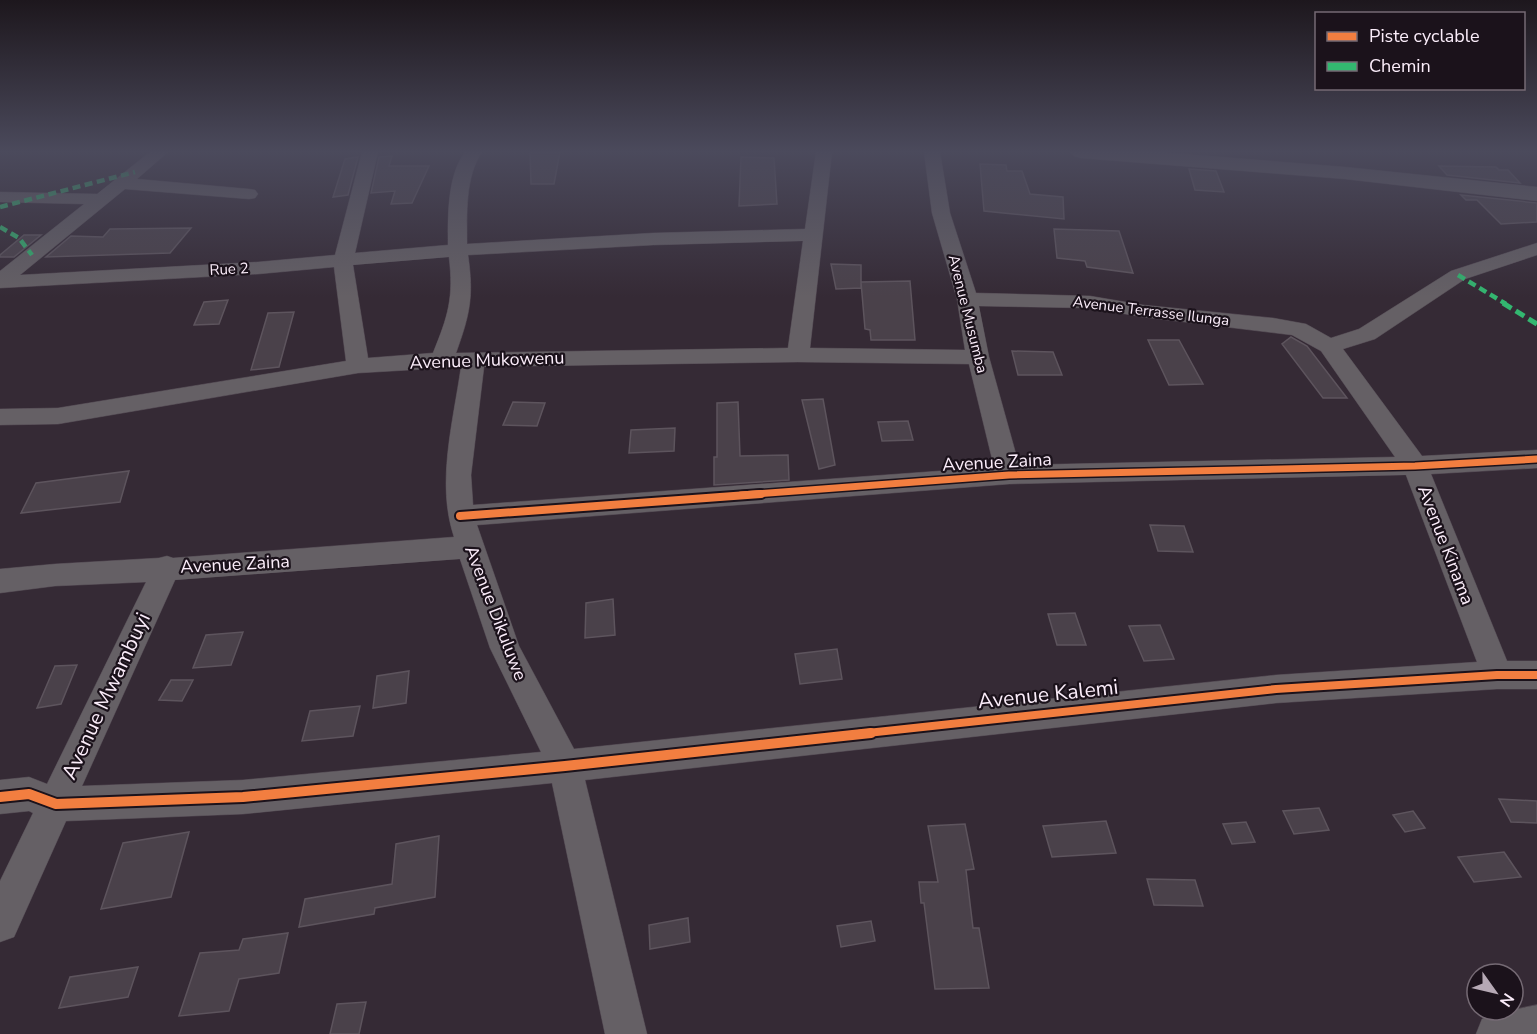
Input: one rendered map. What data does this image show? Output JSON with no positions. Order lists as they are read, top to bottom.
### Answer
{
  "streets": {
    "street": [
      "Rue 2",
      "Avenue Terrasse Ilunga",
      "Avenue Musumba",
      "Avenue Mukowenu",
      "Avenue Zaina",
      "Avenue Kinama",
      "Avenue Dikuluwe",
      "Avenue Kalemi",
      "Avenue Mwambuyi"
    ]
  },
  "crossings": [
    ["Avenue Terrasse Ilunga", "Avenue Musumba"],
    ["Avenue Terrasse Ilunga", "Avenue Kinama"],
    ["Avenue Musumba", "Avenue Mukowenu"],
    ["Avenue Musumba", "Avenue Zaina"],
    ["Avenue Mukowenu", "Avenue Dikuluwe"],
    ["Avenue Zaina", "Avenue Kinama"],
    ["Avenue Zaina", "Avenue Dikuluwe"],
    ["Avenue Zaina", "Avenue Mwambuyi"],
    ["Avenue Kinama", "Avenue Kalemi"],
    ["Avenue Dikuluwe", "Avenue Kalemi"],
    ["Avenue Kalemi", "Avenue Mwambuyi"]
  ],
  "legend": ["Piste cyclable", "Chemin"],
  "north": "bottom right"
}
